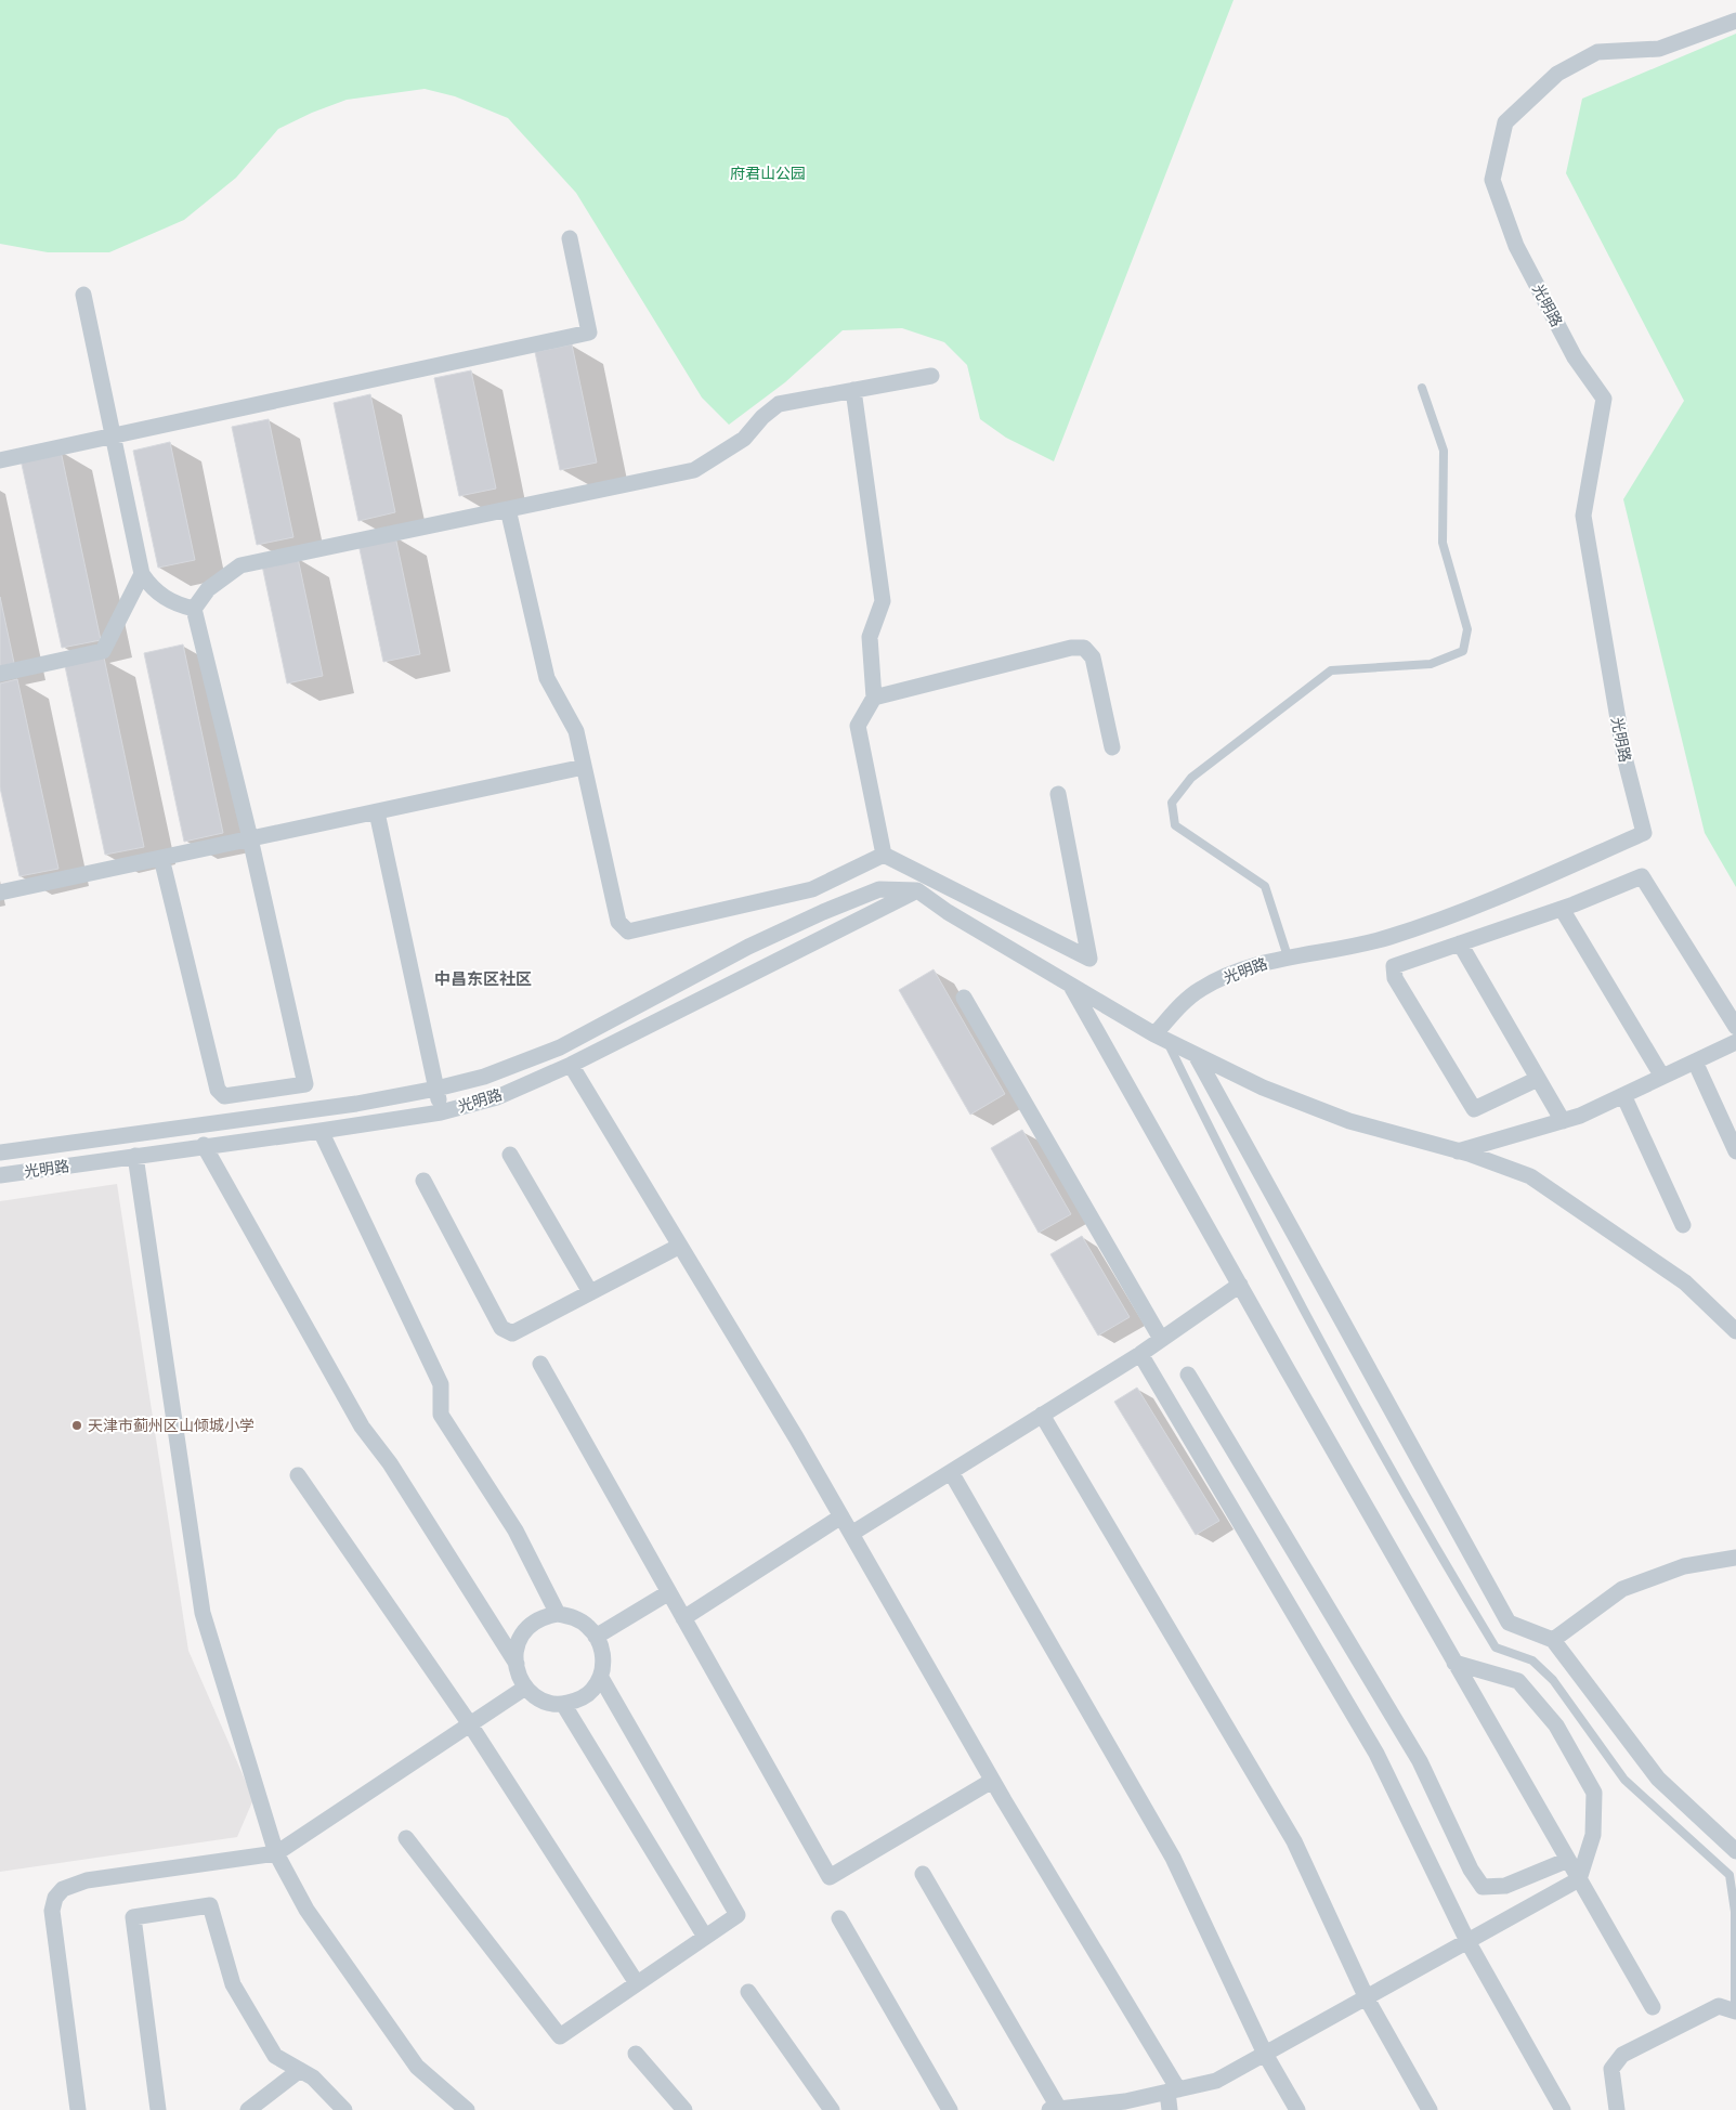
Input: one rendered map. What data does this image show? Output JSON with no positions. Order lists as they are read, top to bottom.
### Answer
{
  "streets": {
    "street": ["光明路"]
  },
  "districts": ["中昌东区社区"],
  "parks": ["府君山公园"],
  "places": ["天津市蓟州区山倾城小学"]
}
